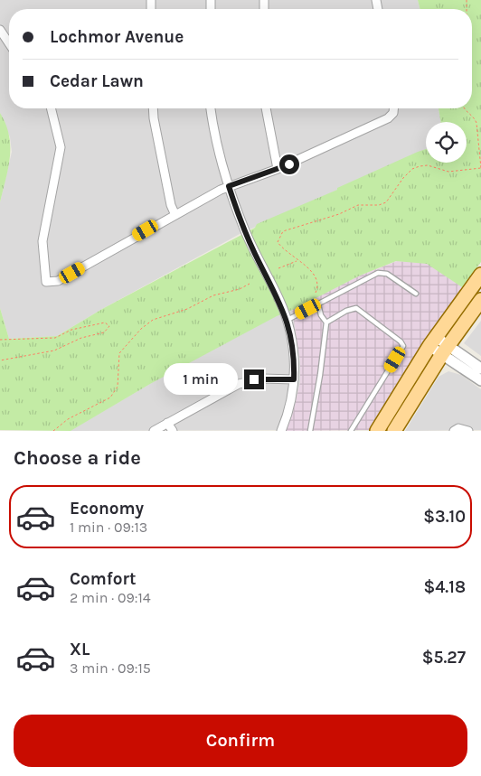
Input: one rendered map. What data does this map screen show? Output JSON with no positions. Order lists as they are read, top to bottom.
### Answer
{
  "page": {
    "banner": ["Lochmor Avenue", "Cedar Lawn"],
    "bubble": "1 min",
    "heading": "Choose a ride",
    "list": [
      {
        "name": "Economy",
        "note": "1 min · 09:13",
        "value": "$3.10"
      },
      {
        "name": "Comfort",
        "note": "2 min · 09:14",
        "value": "$4.18"
      },
      {
        "name": "XL",
        "note": "3 min · 09:15",
        "value": "$5.27"
      }
    ],
    "buttons": "Confirm"
  }
}
